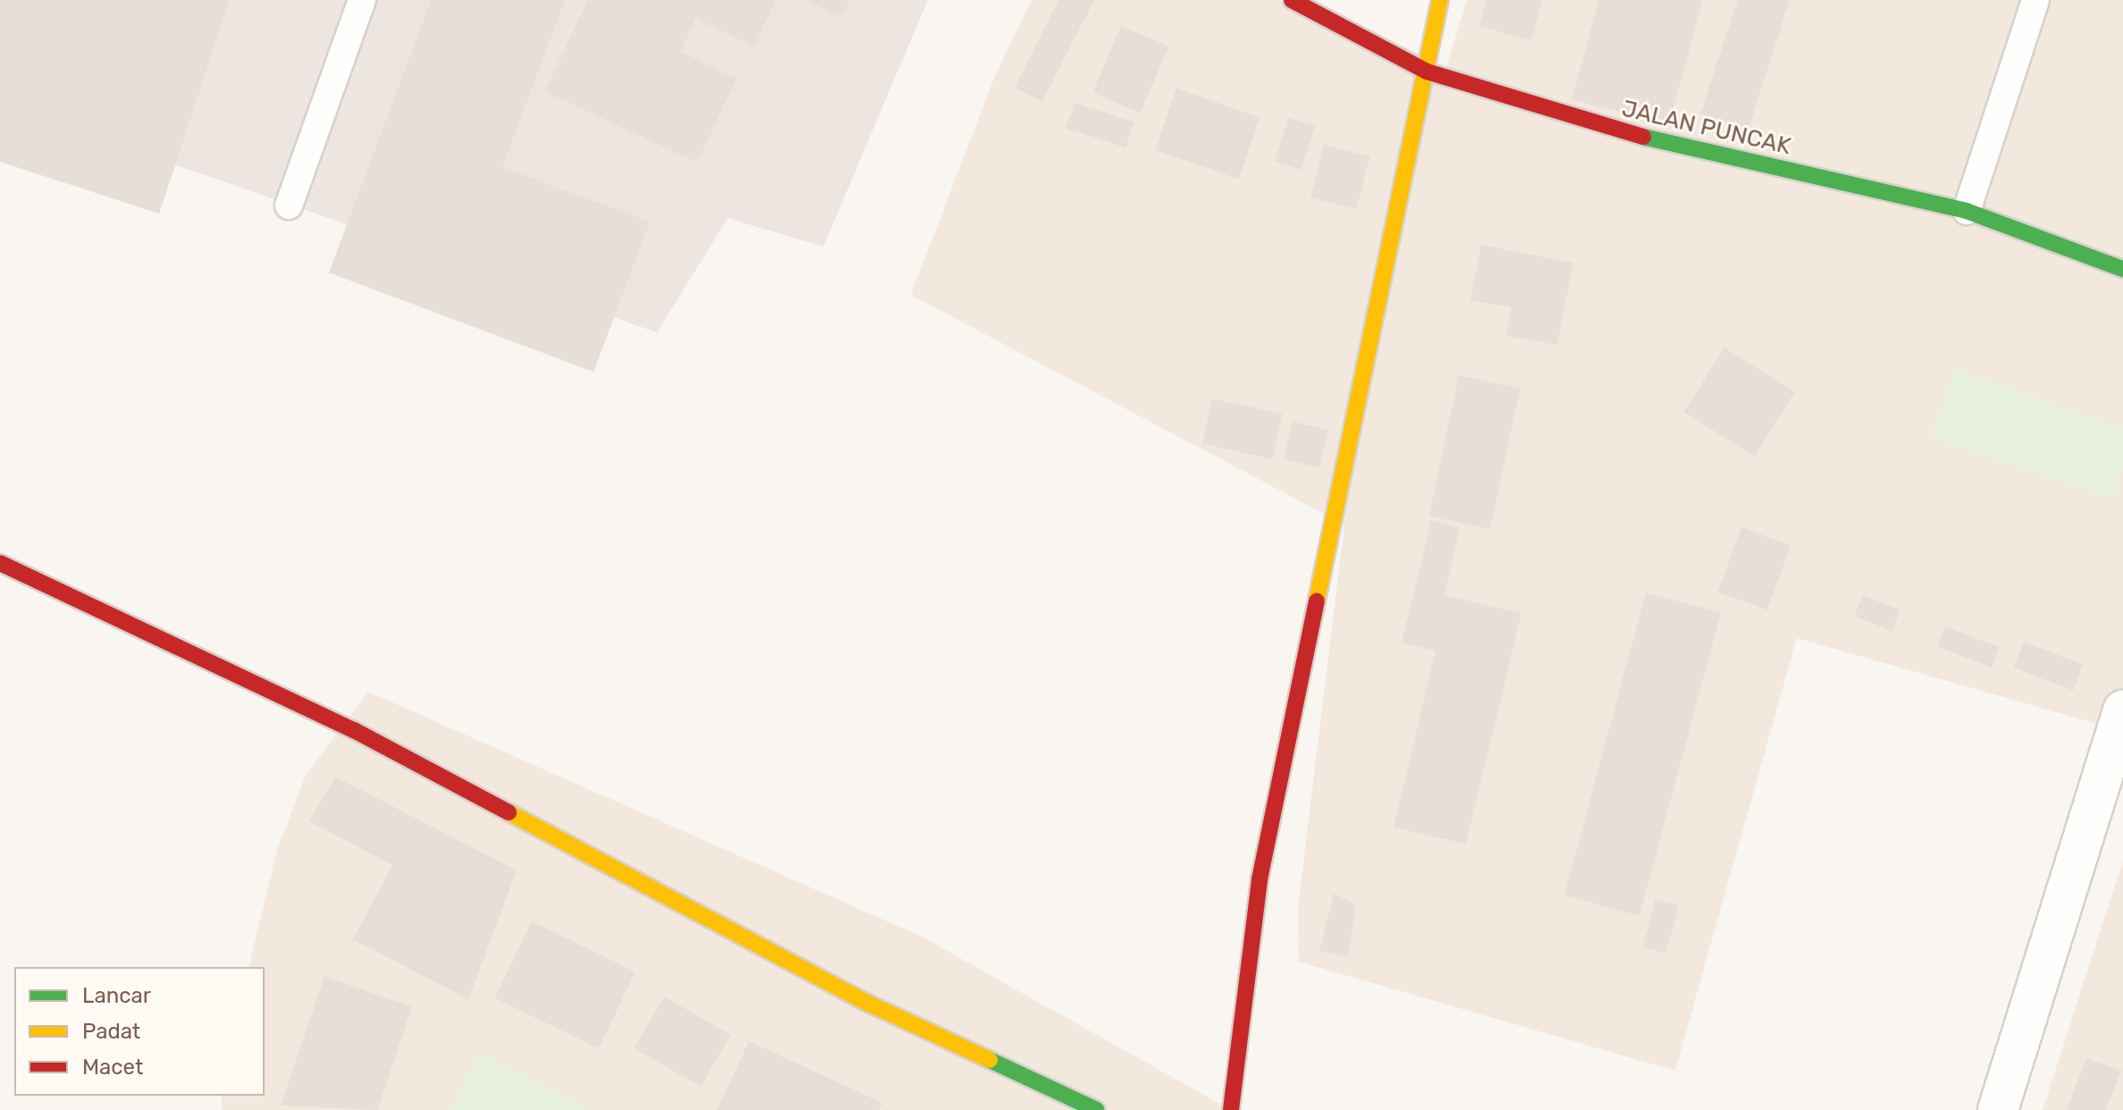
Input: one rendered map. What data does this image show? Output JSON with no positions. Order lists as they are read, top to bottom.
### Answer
{
  "streets": {
    "street": ["JALAN PUNCAK"]
  },
  "legend": ["Lancar", "Padat", "Macet"]
}
